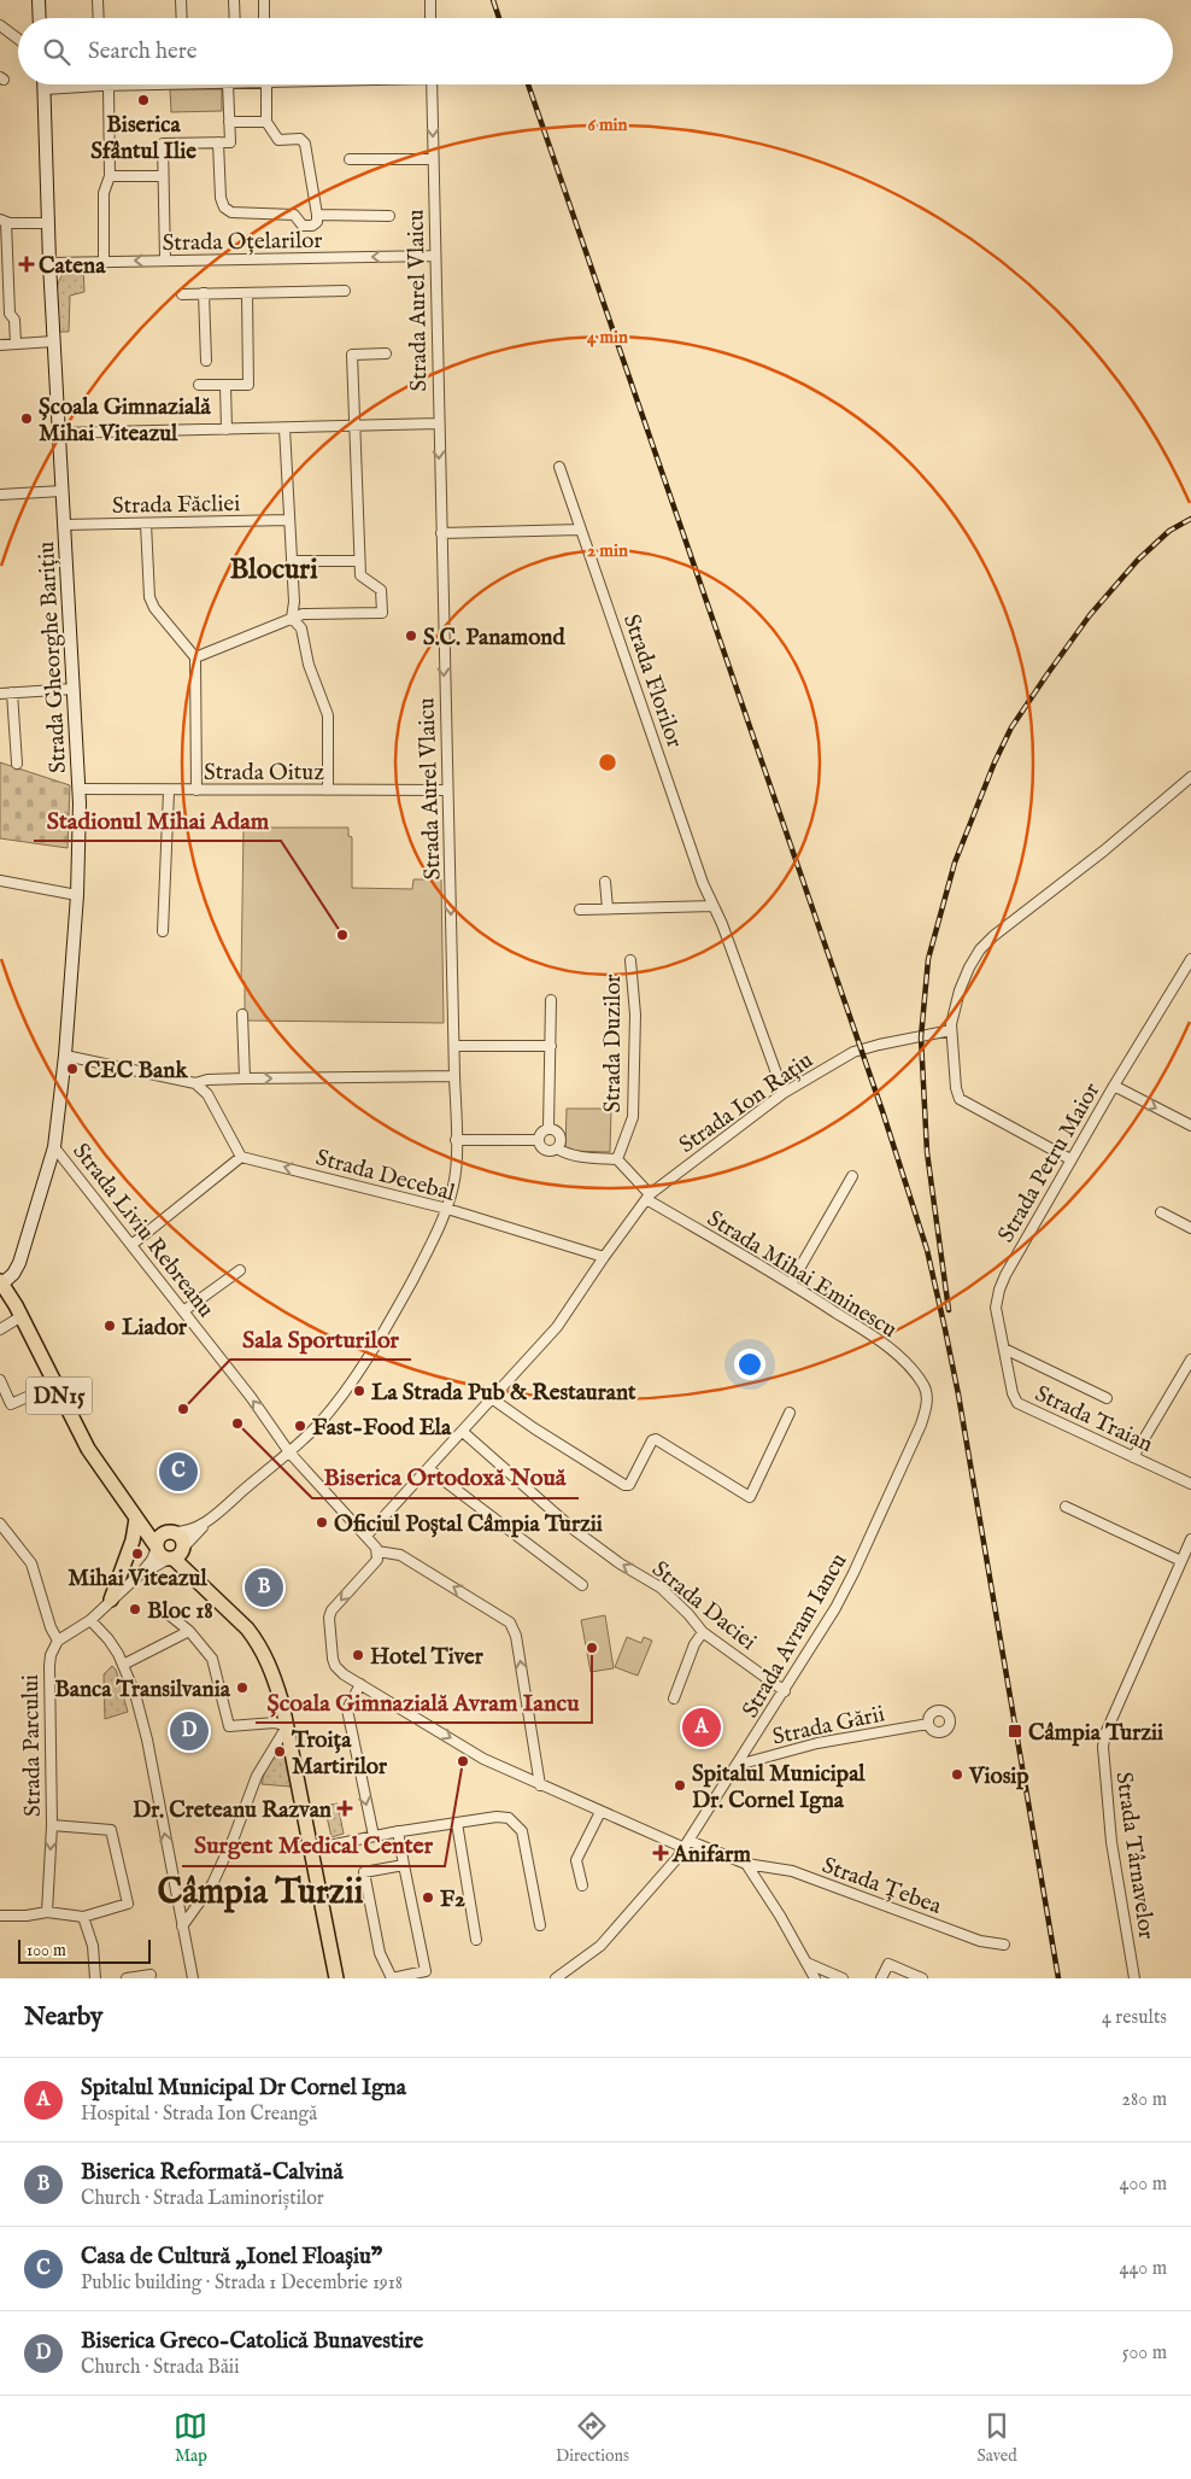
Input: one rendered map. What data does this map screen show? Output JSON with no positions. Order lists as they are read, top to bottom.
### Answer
{
  "streets": {
    "main road": ["DN15"],
    "street": [
      "Strada Oțelarilor",
      "Strada Aurel Vlaicu",
      "Strada Făcliei",
      "Strada Gheorghe Barițiu",
      "Strada Florilor",
      "Strada Oituz",
      "Strada Duzilor",
      "Strada Ion Rațiu",
      "Strada Petru Maior",
      "Strada Decebal",
      "Strada Liviu Rebreanu",
      "Strada Mihai Eminescu",
      "Strada Traian",
      "Strada Daciei",
      "Strada Avram Iancu",
      "Strada Gării",
      "Strada Parcului",
      "Strada Târnavelor",
      "Strada Țebea"
    ]
  },
  "crossings": [
    ["Strada Oțelarilor", "Strada Aurel Vlaicu"],
    ["Strada Oțelarilor", "Strada Gheorghe Barițiu"],
    ["Strada Aurel Vlaicu", "Strada Oituz"],
    ["Strada Aurel Vlaicu", "Strada Decebal"],
    ["Strada Aurel Vlaicu", "Strada Liviu Rebreanu"],
    ["Strada Făcliei", "Strada Gheorghe Barițiu"],
    ["Strada Gheorghe Barițiu", "Strada Oituz"],
    ["Strada Gheorghe Barițiu", "Strada Liviu Rebreanu"],
    ["Strada Gheorghe Barițiu", "DN15"],
    ["Strada Florilor", "Strada Ion Rațiu"],
    ["Strada Duzilor", "Strada Mihai Eminescu"],
    ["Strada Ion Rațiu", "Strada Decebal"],
    ["Strada Ion Rațiu", "Strada Liviu Rebreanu"],
    ["Strada Ion Rațiu", "Strada Mihai Eminescu"],
    ["Strada Ion Rațiu", "Strada Daciei"],
    ["Strada Petru Maior", "Strada Traian"],
    ["Strada Liviu Rebreanu", "Strada Țebea"],
    ["Strada Mihai Eminescu", "Strada Avram Iancu"],
    ["Strada Daciei", "Strada Avram Iancu"],
    ["Strada Avram Iancu", "Strada Gării"],
    ["Strada Avram Iancu", "Strada Țebea"]
  ],
  "one_way": ["Strada Aurel Vlaicu", "Strada Decebal"],
  "districts": ["Blocuri", "Câmpia Turzii"],
  "places": {
    "other": [
      "Biserica Sfântul Ilie",
      "Școala Gimnazială Mihai Viteazul",
      "S.C. Panamond",
      "Stadionul Mihai Adam",
      "CEC Bank",
      "Liador",
      "La Strada Pub & Restaurant",
      "Sala Sporturilor",
      "Biserica Ortodoxă Nouă",
      "Fast-Food Ela",
      "Oficiul Poștal Câmpia Turzii",
      "Mihai Viteazul",
      "Bloc 18",
      "Școala Gimnazială Avram Iancu",
      "Hotel Tiver",
      "Banca Transilvania",
      "Troița Martirilor",
      "Surgent Medical Center",
      "Viosip",
      "Spitalul Municipal Dr. Cornel Igna",
      "F2"
    ],
    "health": ["Catena", "Dr. Creteanu Razvan", "Anifarm"],
    "transit": ["Câmpia Turzii"]
  },
  "scale_bar": "100 m",
  "page": {
    "search": "Search here",
    "pins": [
      "C",
      "B",
      "A",
      "D"
    ],
    "scale": "100 m",
    "heading": ["Nearby", "4 results"],
    "list": [
      {
        "mark": "A",
        "name": "Spitalul Municipal Dr Cornel Igna",
        "note": "Hospital · Strada Ion Creangă",
        "value": "280 m"
      },
      {
        "mark": "B",
        "name": "Biserica Reformată-Calvină",
        "note": "Church · Strada Laminoriștilor",
        "value": "400 m"
      },
      {
        "mark": "C",
        "name": "Casa de Cultură „Ionel Floașiu”",
        "note": "Public building · Strada 1 Decembrie 1918",
        "value": "440 m"
      },
      {
        "mark": "D",
        "name": "Biserica Greco-Catolică Bunavestire",
        "note": "Church · Strada Băii",
        "value": "500 m"
      }
    ],
    "nav": ["Map", "Directions", "Saved"]
  },
  "rings": ["6 min", "4 min", "2 min"]
}
